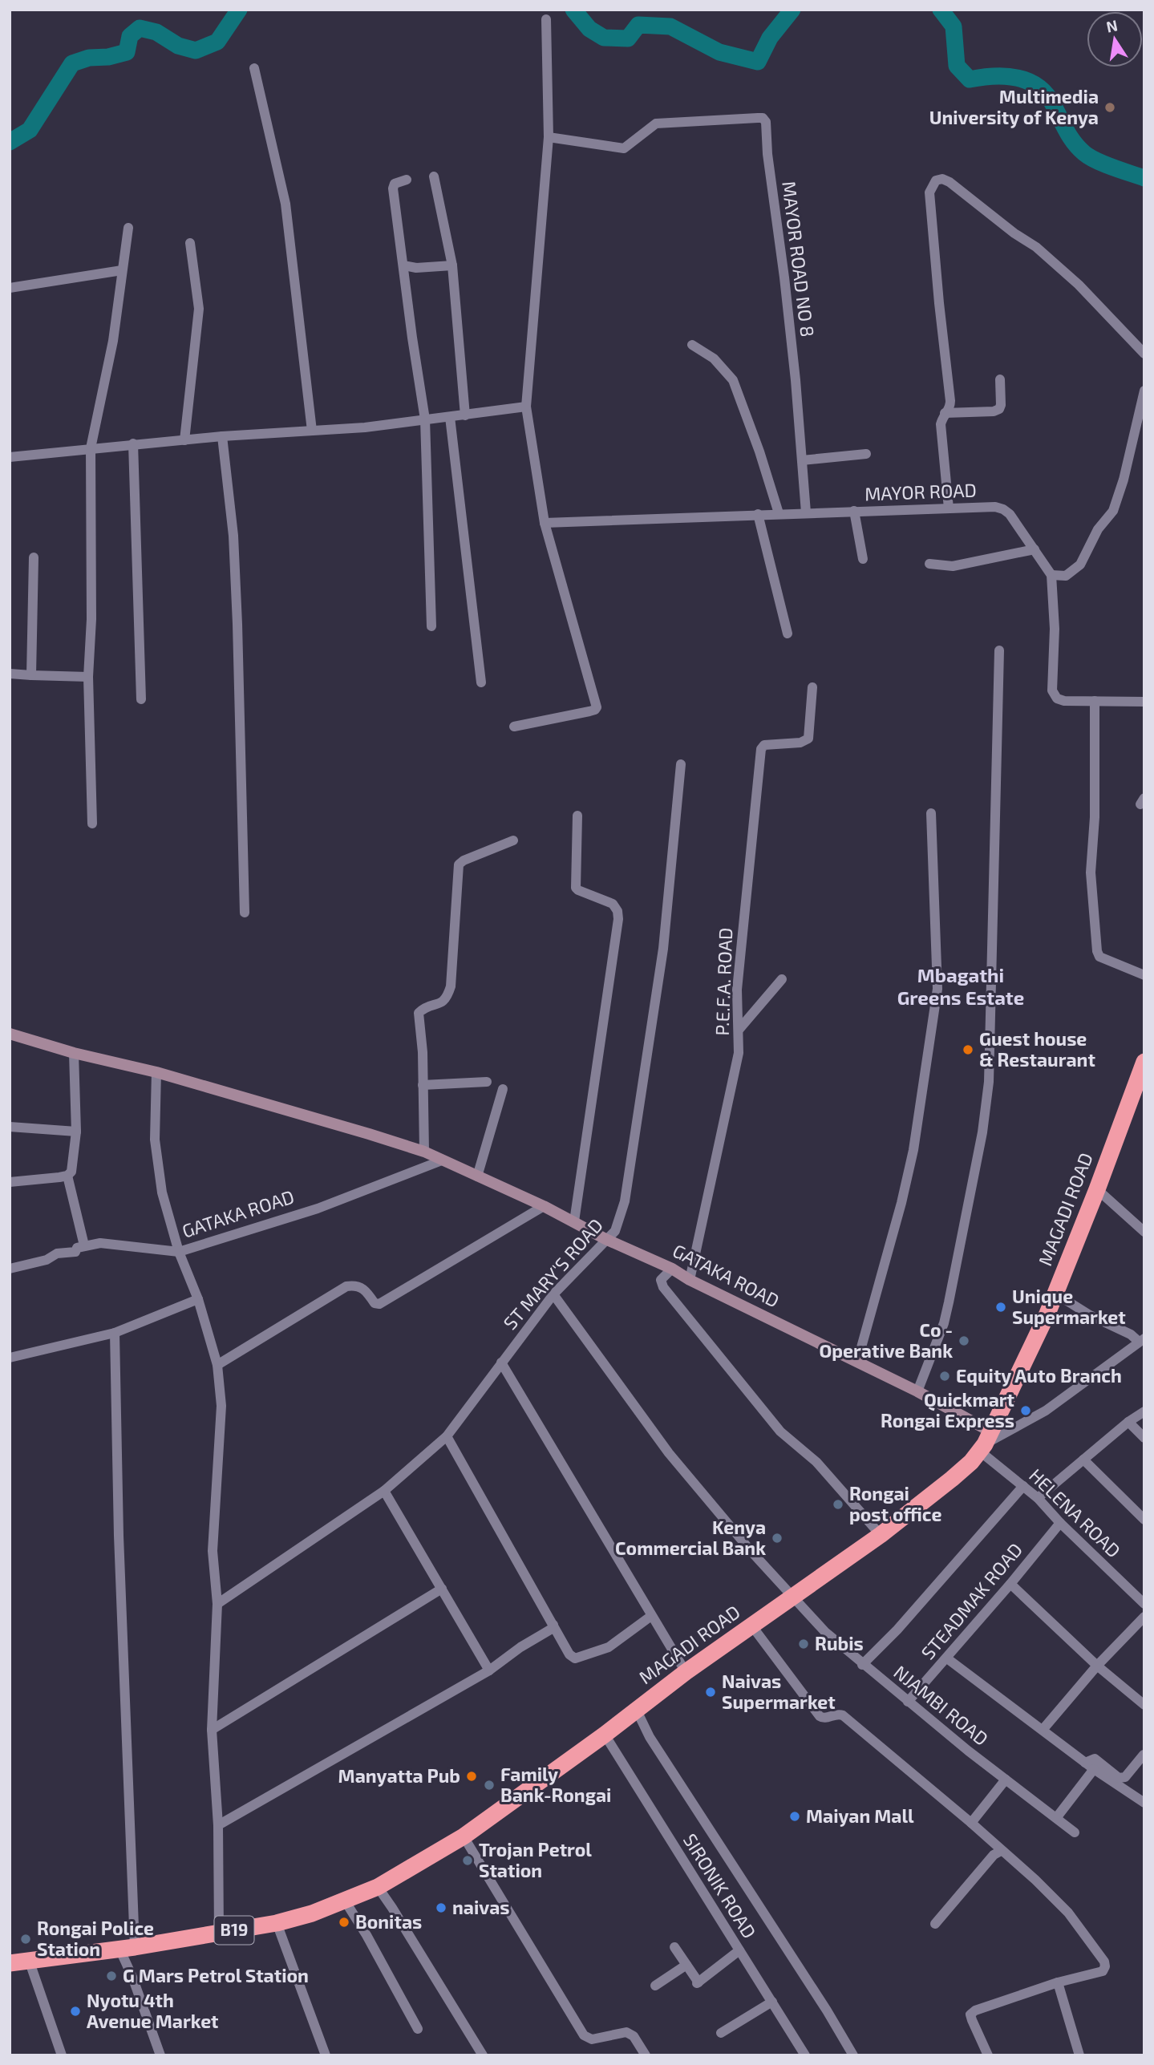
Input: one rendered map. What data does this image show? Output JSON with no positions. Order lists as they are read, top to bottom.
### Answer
{
  "streets": {
    "highway": ["MAGADI ROAD", "B19"],
    "street": [
      "MAYOR ROAD NO 8",
      "MAYOR ROAD",
      "P.E.F.A. ROAD",
      "GATAKA ROAD",
      "ST MARY'S ROAD",
      "HELENA ROAD",
      "STEADMAK ROAD",
      "NJAMBI ROAD",
      "SIRONIK ROAD"
    ]
  },
  "crossings": [
    ["MAYOR ROAD NO 8", "MAYOR ROAD"],
    ["P.E.F.A. ROAD", "GATAKA ROAD"],
    ["MAGADI ROAD", "GATAKA ROAD"],
    ["MAGADI ROAD", "HELENA ROAD"],
    ["MAGADI ROAD", "NJAMBI ROAD"],
    ["MAGADI ROAD", "SIRONIK ROAD"],
    ["GATAKA ROAD", "ST MARY'S ROAD"],
    ["GATAKA ROAD", "HELENA ROAD"],
    ["ST MARY'S ROAD", "NJAMBI ROAD"],
    ["HELENA ROAD", "STEADMAK ROAD"],
    ["STEADMAK ROAD", "NJAMBI ROAD"]
  ],
  "districts": ["Mbagathi Greens Estate"],
  "places": [
    "Multimedia University of Kenya",
    "Guest house & Restaurant",
    "Unique Supermarket",
    "Co - Operative Bank",
    "Equity Auto Branch",
    "Quickmart Rongai Express",
    "Rongai post office",
    "Kenya Commercial Bank",
    "Rubis",
    "Naivas Supermarket",
    "Manyatta Pub",
    "Family Bank-Rongai",
    "Maiyan Mall",
    "Trojan Petrol Station",
    "naivas",
    "Bonitas",
    "Rongai Police Station",
    "G Mars Petrol Station",
    "Nyotu 4th Avenue Market"
  ],
  "north": "top"
}
